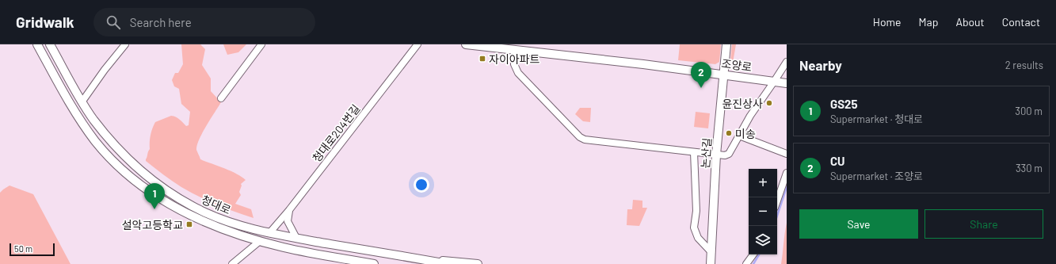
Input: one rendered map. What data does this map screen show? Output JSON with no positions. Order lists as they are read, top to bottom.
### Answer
{
  "streets": {
    "street": [
      "조양로",
      "청대로204번길",
      "논산길",
      "청대로"
    ]
  },
  "crossings": [
    ["조양로", "논산길"],
    ["청대로204번길", "청대로"]
  ],
  "places": {
    "transit": ["자이아파트", "설악고등학교"],
    "other": ["윤진상사", "미송"]
  },
  "scale_bar": "50 m",
  "page": {
    "header": "Gridwalk",
    "search": "Search here",
    "nav": [
      "Home",
      "Map",
      "About",
      "Contact"
    ],
    "heading": ["Nearby", "2 results"],
    "pins": ["2", "1"],
    "list": [
      {
        "mark": "1",
        "name": "GS25",
        "note": "Supermarket · 청대로",
        "value": "300 m"
      },
      {
        "mark": "2",
        "name": "CU",
        "note": "Supermarket · 조양로",
        "value": "330 m"
      }
    ],
    "map_buttons": ["+", "−"],
    "buttons": ["Save", "Share"],
    "scale": "50 m"
  }
}
